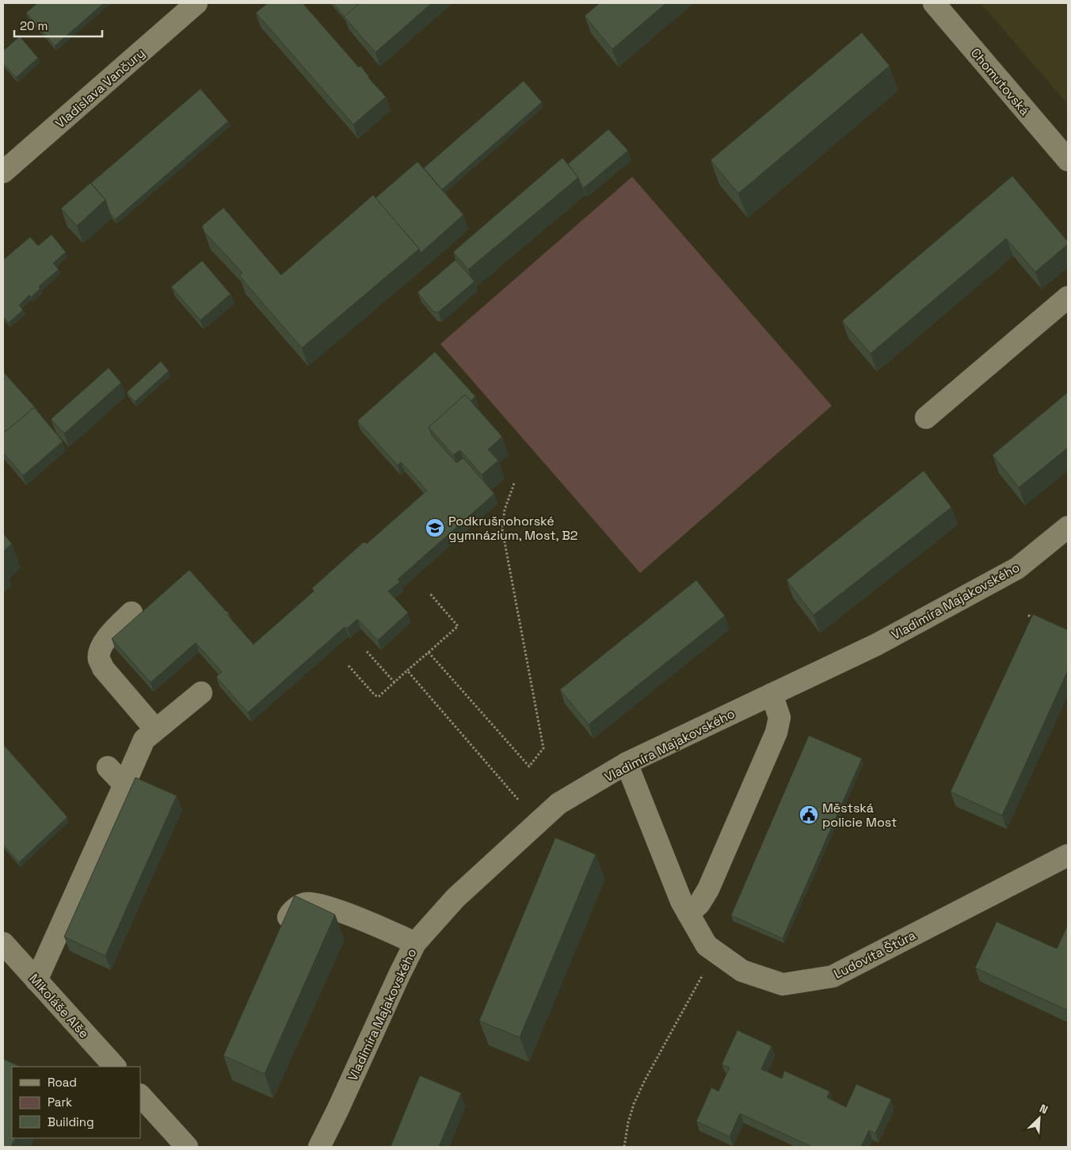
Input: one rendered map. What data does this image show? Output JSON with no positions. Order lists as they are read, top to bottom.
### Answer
{
  "streets": {
    "street": [
      "Chomutovská",
      "Vladislava Vančury",
      "Vladimíra Majakovského",
      "Ludovíta Štúra",
      "Mikoláše Alše"
    ]
  },
  "crossings": [
    ["Vladimíra Majakovského", "Ludovíta Štúra"]
  ],
  "places": {
    "school or university": ["Podkrušnohorské gymnázium, Most, B2"],
    "public building": ["Městská policie Most"]
  },
  "legend": ["Road", "Park", "Building"],
  "scale_bar": "20 m",
  "north": "top right"
}
